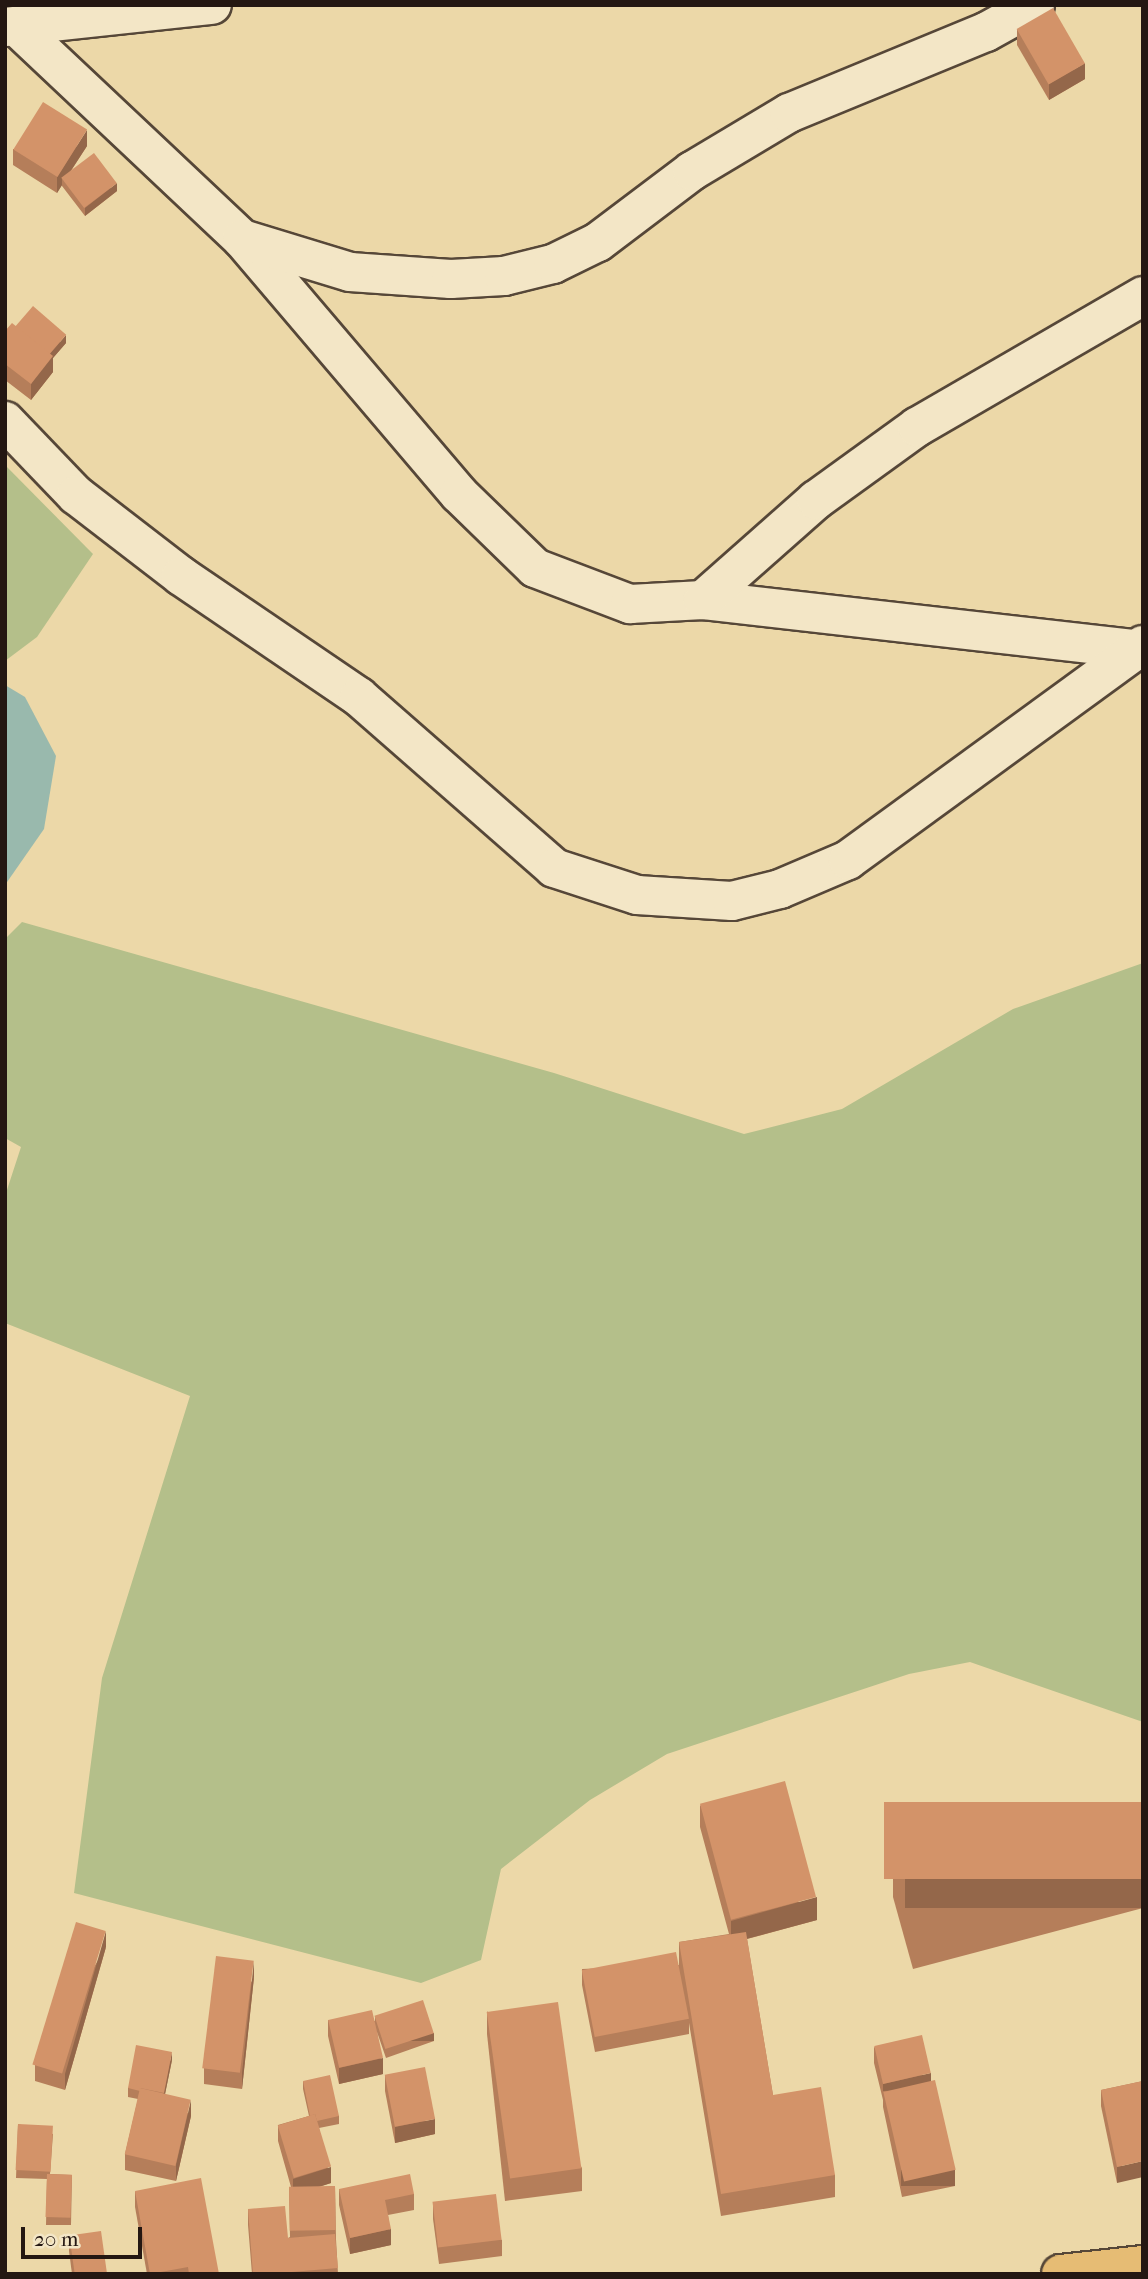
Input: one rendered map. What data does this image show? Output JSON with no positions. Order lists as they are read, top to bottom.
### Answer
{
  "scale_bar": "20 m"
}
